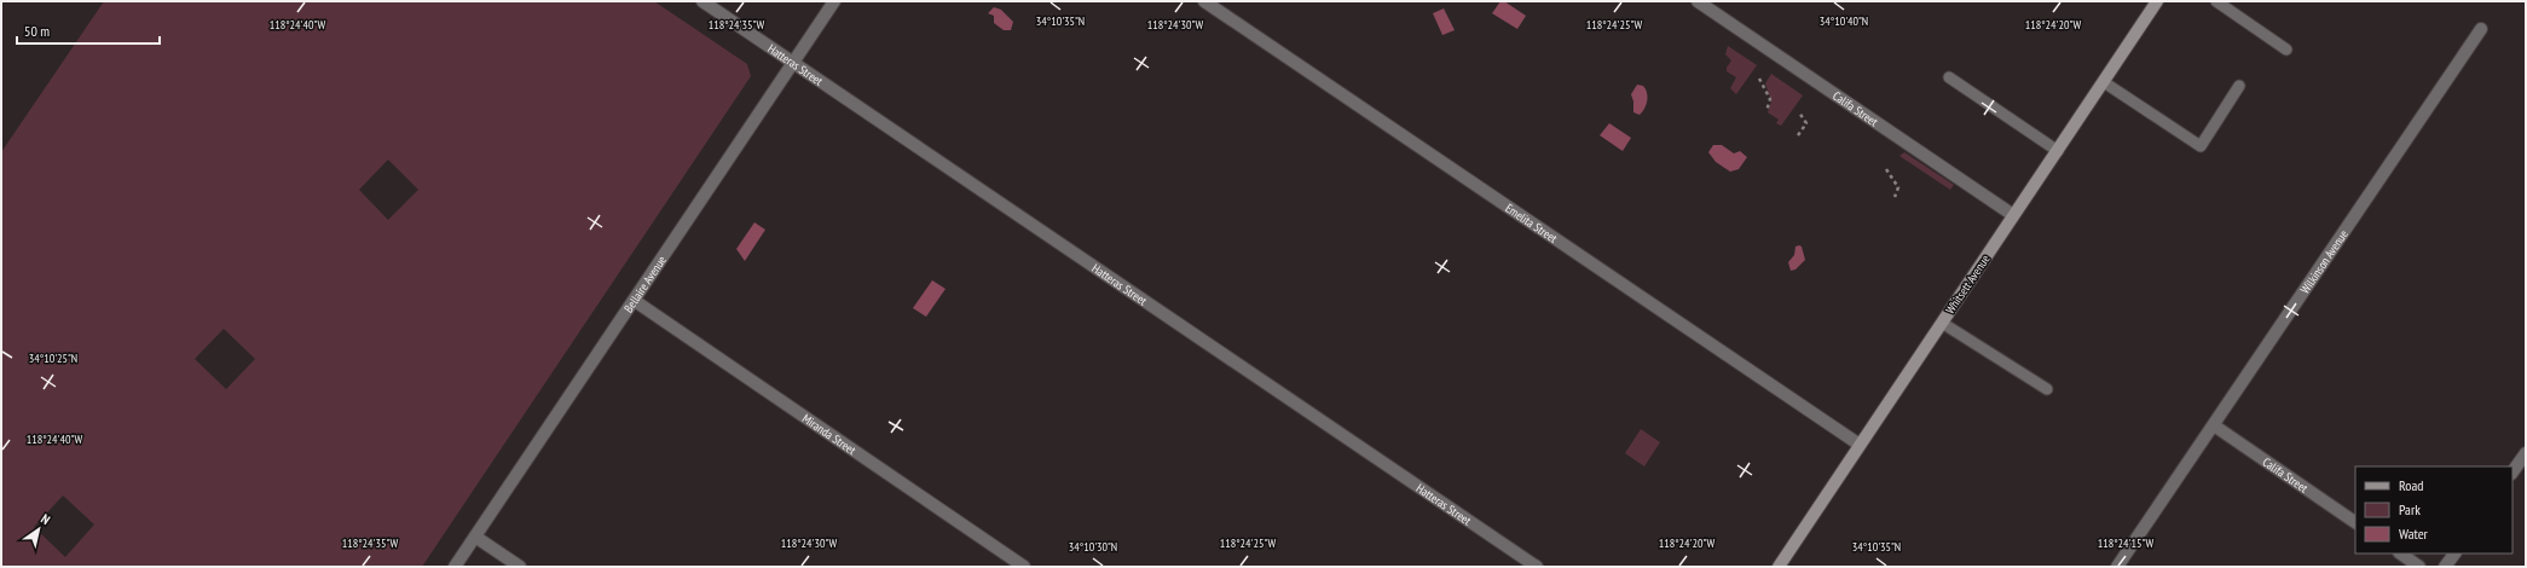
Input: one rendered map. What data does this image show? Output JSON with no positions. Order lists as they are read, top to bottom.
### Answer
{
  "streets": {
    "main road": ["Whitsett Avenue"],
    "street": [
      "Hatteras Street",
      "Califa Street",
      "Emelita Street",
      "Wilkinson Avenue",
      "Bellaire Avenue",
      "Miranda Street"
    ]
  },
  "crossings": [
    ["Hatteras Street", "Bellaire Avenue"],
    ["Califa Street", "Wilkinson Avenue"],
    ["Califa Street", "Whitsett Avenue"],
    ["Emelita Street", "Whitsett Avenue"],
    ["Bellaire Avenue", "Miranda Street"]
  ],
  "legend": ["Road", "Park", "Water"],
  "scale_bar": "50 m",
  "north": "top right",
  "coordinates": [
    "34°10'35\"N",
    "34°10'40\"N",
    "118°24'40\"W",
    "118°24'35\"W",
    "118°24'30\"W",
    "118°24'25\"W",
    "118°24'20\"W",
    "34°10'25\"N",
    "118°24'15\"W",
    "34°10'30\"N"
  ]
}
